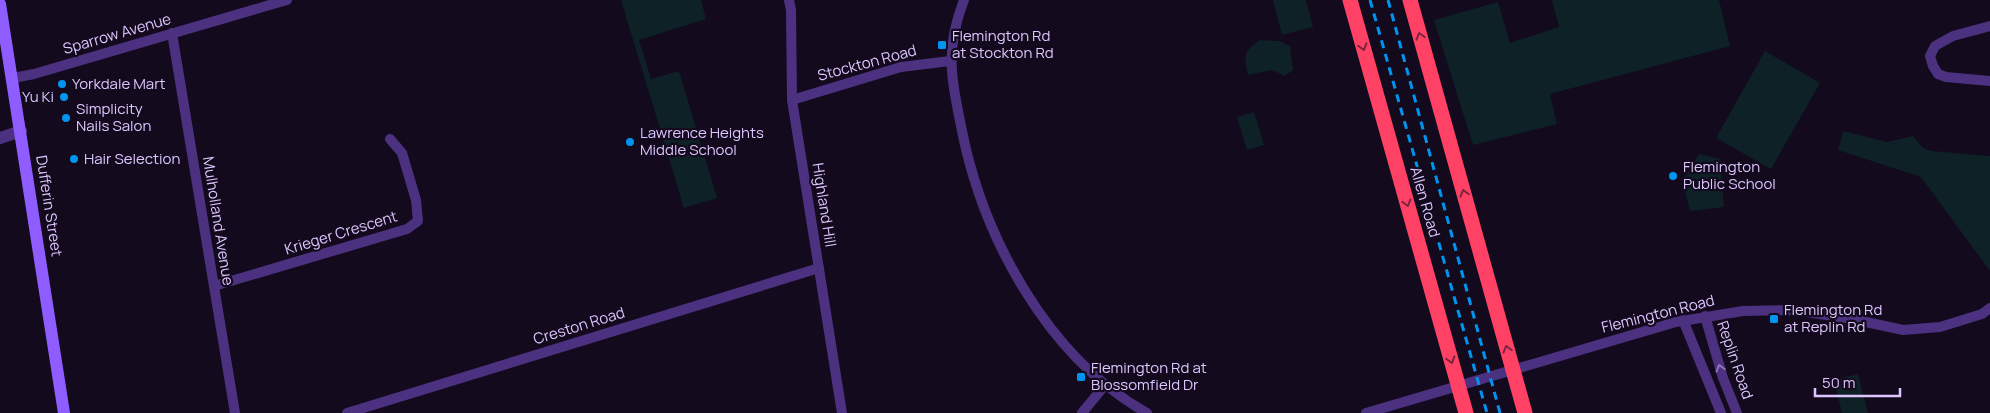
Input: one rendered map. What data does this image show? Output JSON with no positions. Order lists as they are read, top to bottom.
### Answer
{
  "streets": {
    "highway": ["Allen Road"],
    "main road": ["Dufferin Street"],
    "street": [
      "Sparrow Avenue",
      "Stockton Road",
      "Highland Hill",
      "Mulholland Avenue",
      "Krieger Crescent",
      "Flemington Road",
      "Creston Road",
      "Replin Road"
    ]
  },
  "crossings": [
    ["Sparrow Avenue", "Dufferin Street"],
    ["Sparrow Avenue", "Mulholland Avenue"],
    ["Stockton Road", "Highland Hill"],
    ["Highland Hill", "Creston Road"],
    ["Mulholland Avenue", "Krieger Crescent"],
    ["Flemington Road", "Replin Road"]
  ],
  "places": {
    "transit": ["Flemington Rd at Stockton Rd", "Flemington Rd at Replin Rd", "Flemington Rd at Blossomfield Dr"],
    "other": [
      "Yorkdale Mart",
      "Yu Ki",
      "Simplicity Nails Salon",
      "Lawrence Heights Middle School",
      "Hair Selection",
      "Flemington Public School"
    ]
  },
  "scale_bar": "50 m"
}
